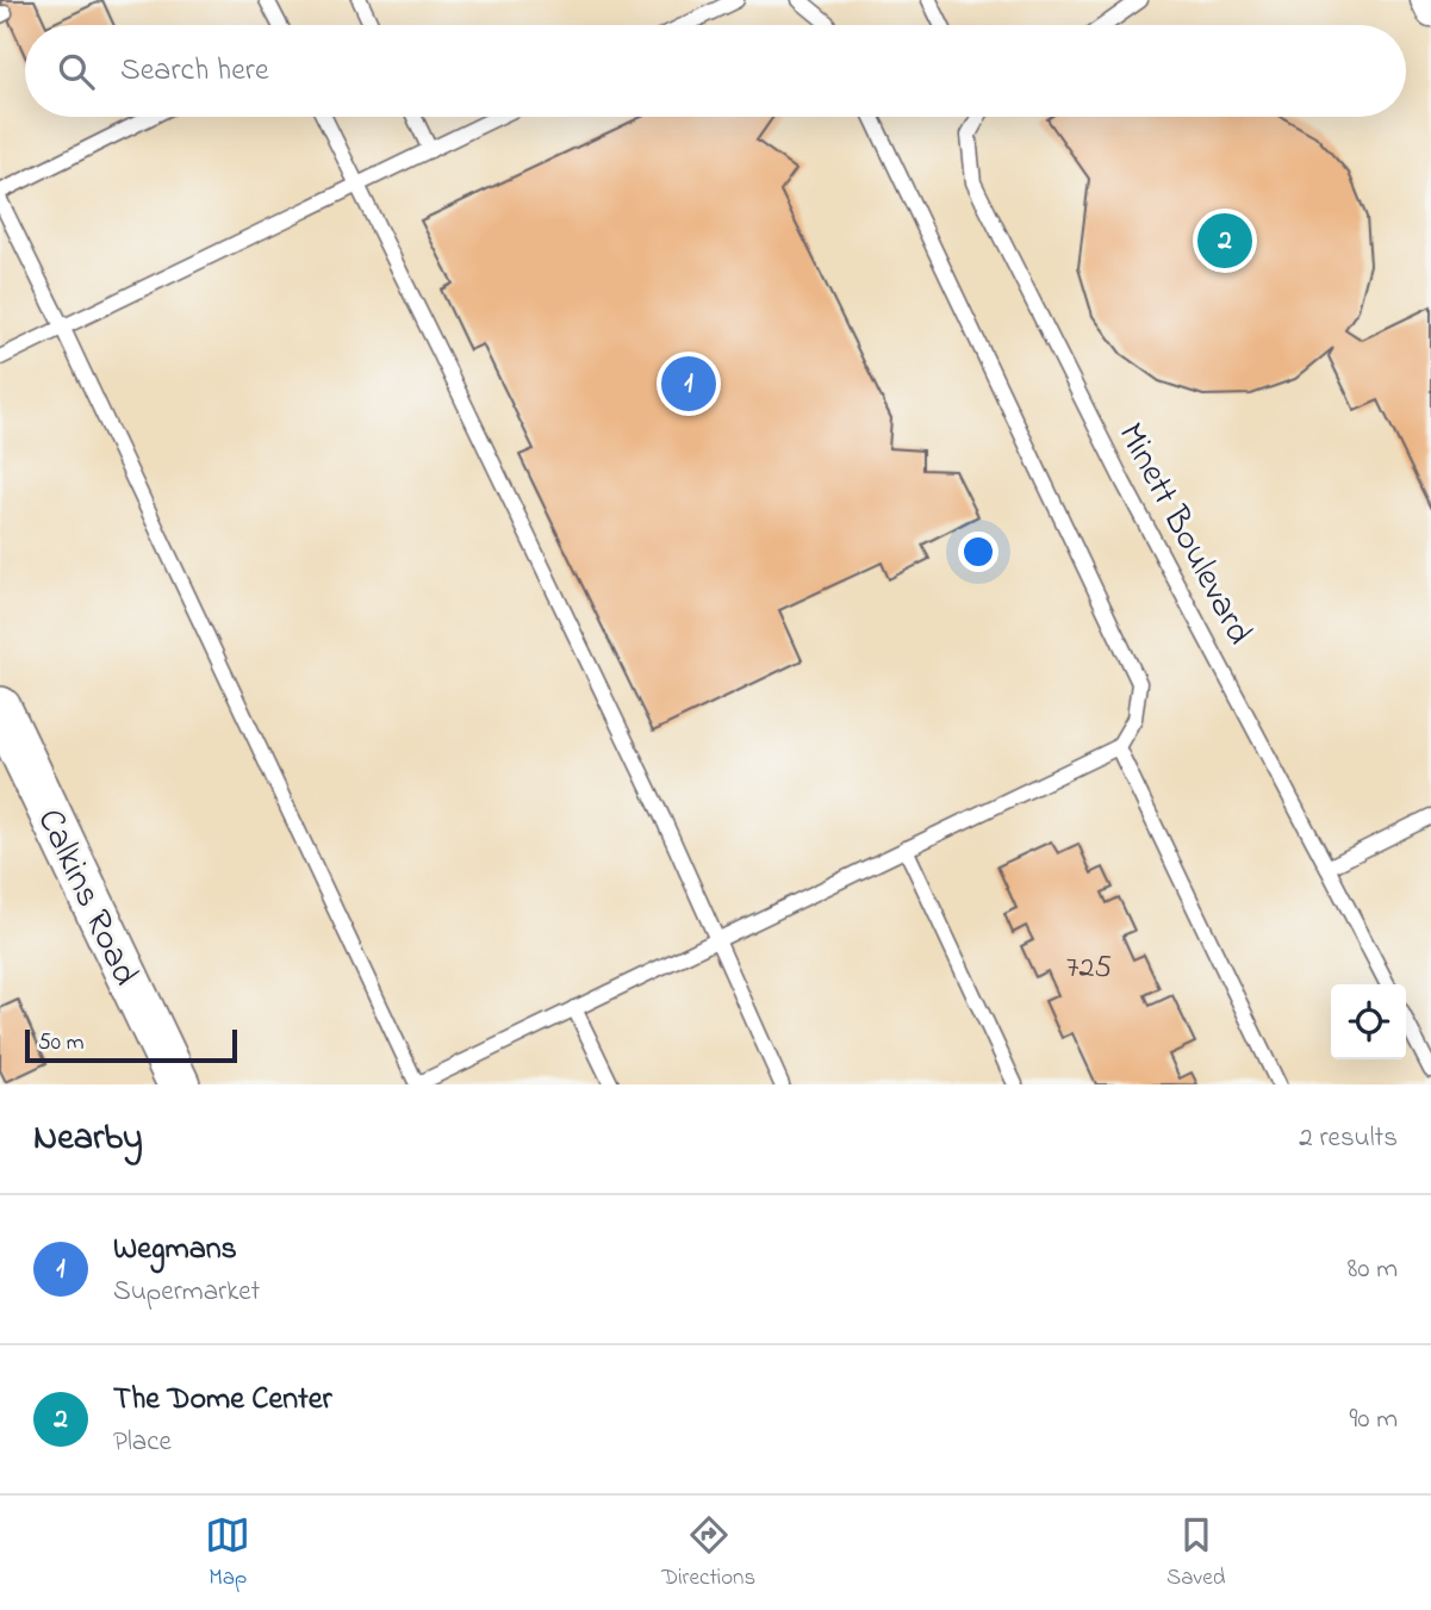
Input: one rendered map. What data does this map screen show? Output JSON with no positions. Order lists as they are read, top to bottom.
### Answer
{
  "streets": {
    "main road": ["Calkins Road"],
    "lane": ["Minett Boulevard"]
  },
  "house_numbers": ["725"],
  "scale_bar": "50 m",
  "page": {
    "search": "Search here",
    "pins": ["2", "1"],
    "scale": "50 m",
    "heading": ["Nearby", "2 results"],
    "list": [
      {
        "mark": "1",
        "name": "Wegmans",
        "note": "Supermarket",
        "value": "80 m"
      },
      {
        "mark": "2",
        "name": "The Dome Center",
        "note": "Place",
        "value": "90 m"
      }
    ],
    "nav": ["Map", "Directions", "Saved"]
  }
}
